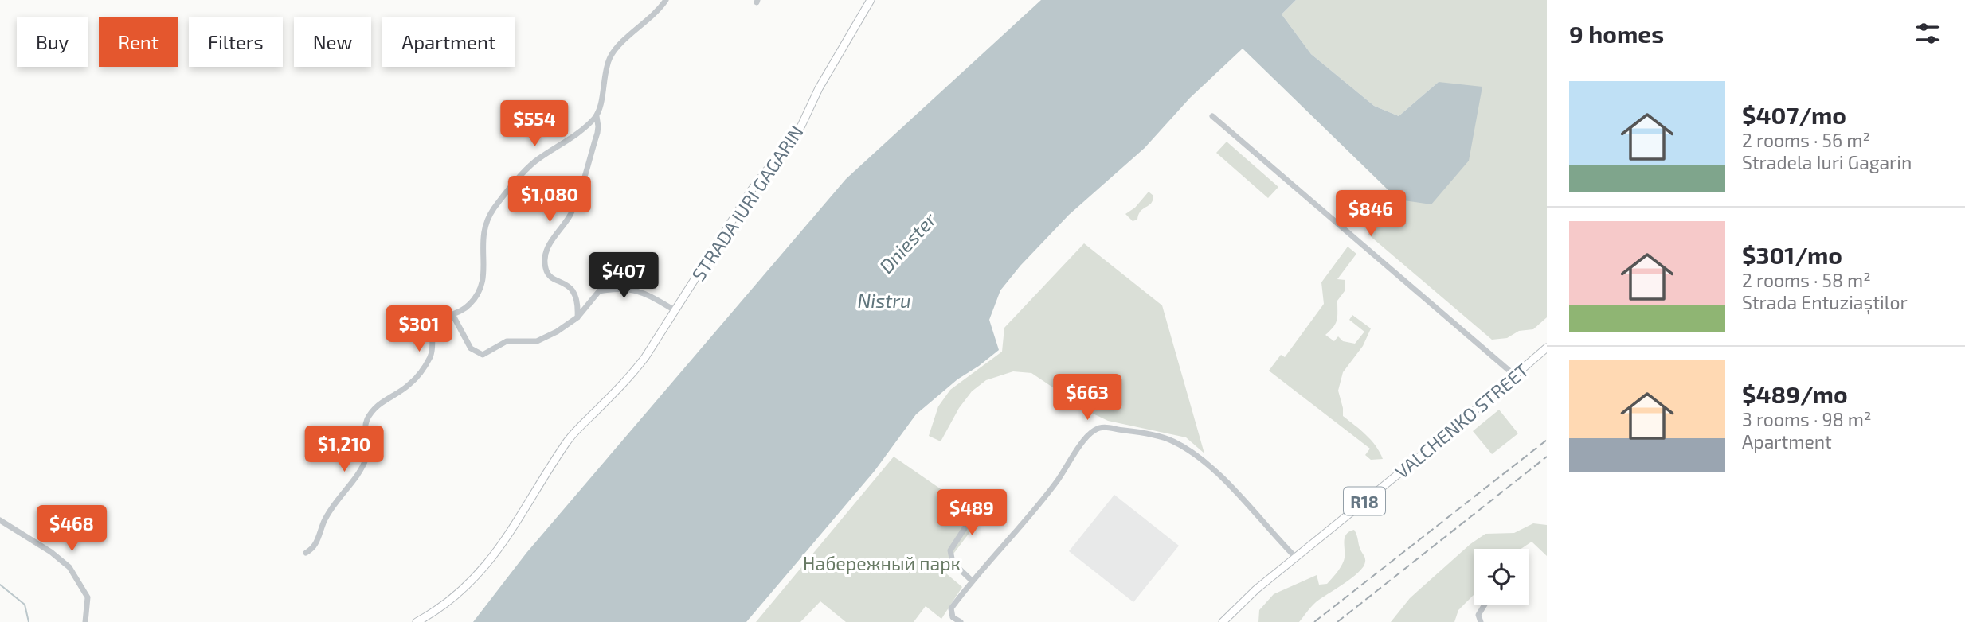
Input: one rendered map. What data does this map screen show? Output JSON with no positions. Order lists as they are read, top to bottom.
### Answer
{
  "streets": {
    "main road": ["STRADA IURI GAGARIN", "VALCHENKO STREET", "R18"]
  },
  "water": ["Dniester", "Nistru"],
  "parks": ["Набережный парк"],
  "page": {
    "heading": "9 homes",
    "chip": [
      "Buy",
      "Rent",
      "Filters",
      "New",
      "Apartment"
    ],
    "list": [
      {
        "name": "$407/mo",
        "note": "2 rooms · 56 m² · Stradela Iuri Gagarin"
      },
      {
        "name": "$301/mo",
        "note": "2 rooms · 58 m² · Strada Entuziaștilor"
      },
      {
        "name": "$489/mo",
        "note": "3 rooms · 98 m² · Apartment"
      }
    ],
    "price": [
      "$554",
      "$1,080",
      "$846",
      "$407",
      "$301",
      "$663",
      "$1,210",
      "$489",
      "$468"
    ]
  }
}
